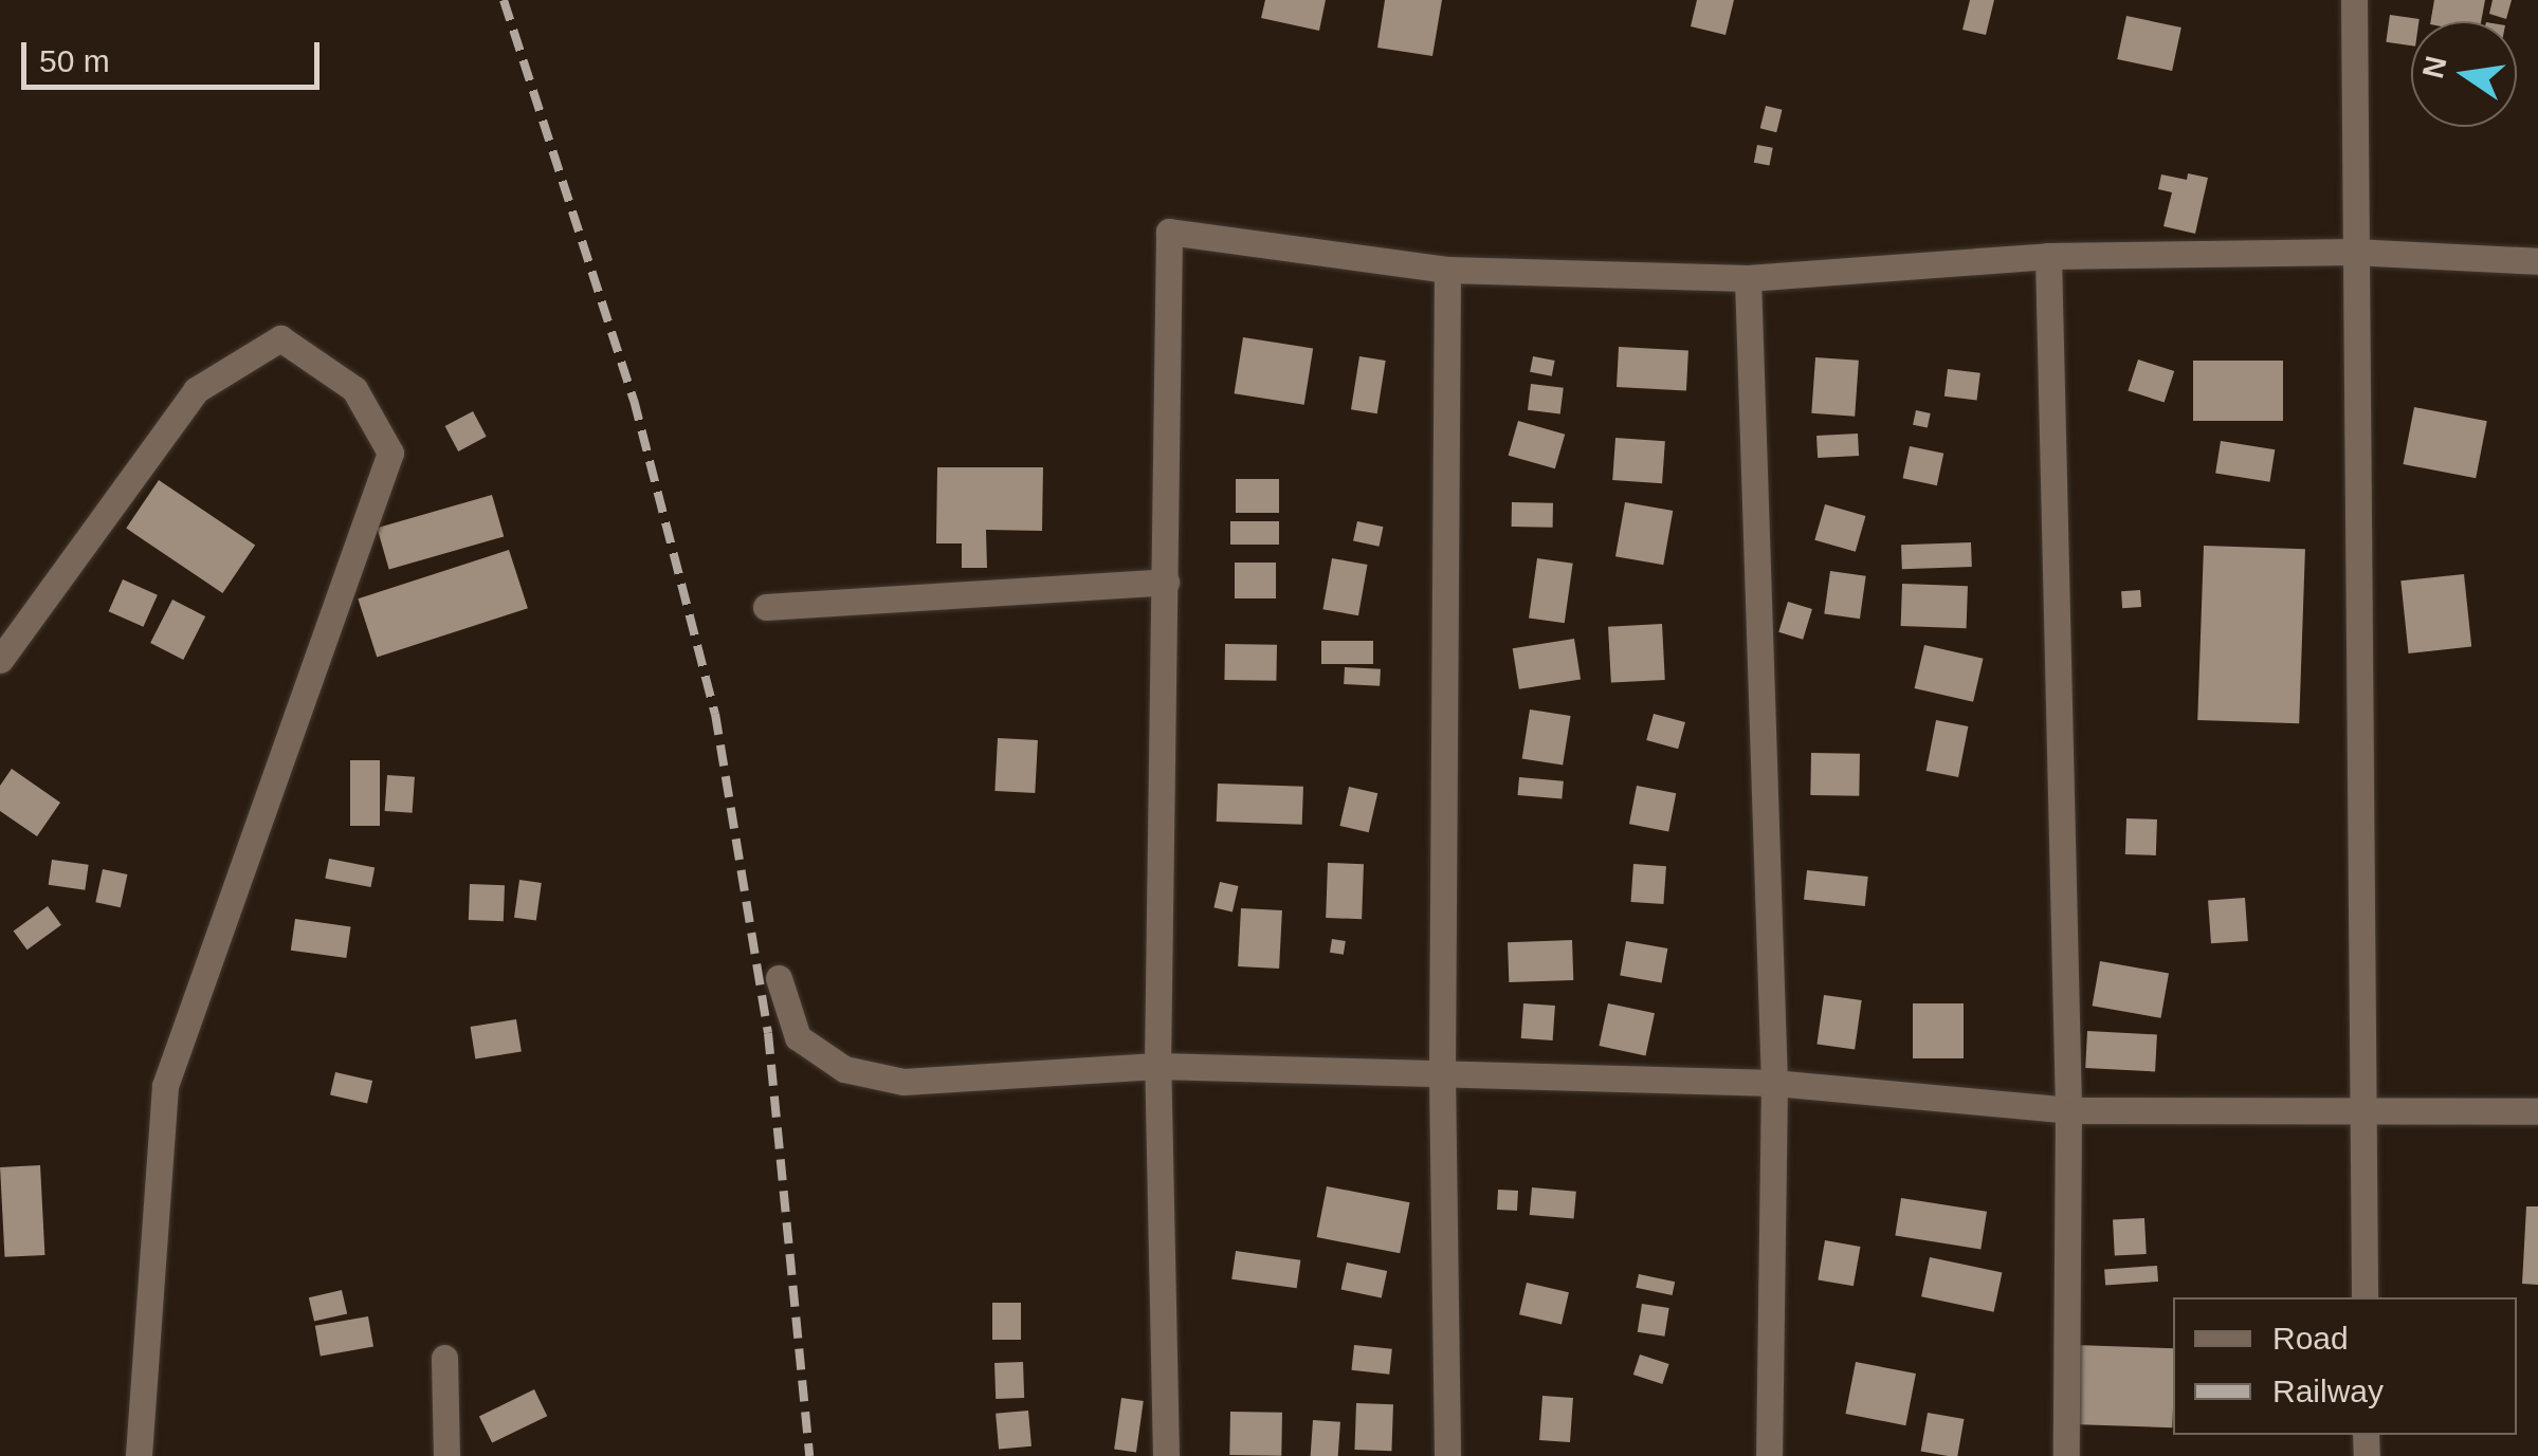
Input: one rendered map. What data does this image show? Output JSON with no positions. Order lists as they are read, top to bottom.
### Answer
{
  "legend": ["Road", "Railway"],
  "scale_bar": "50 m",
  "north": "left"
}
